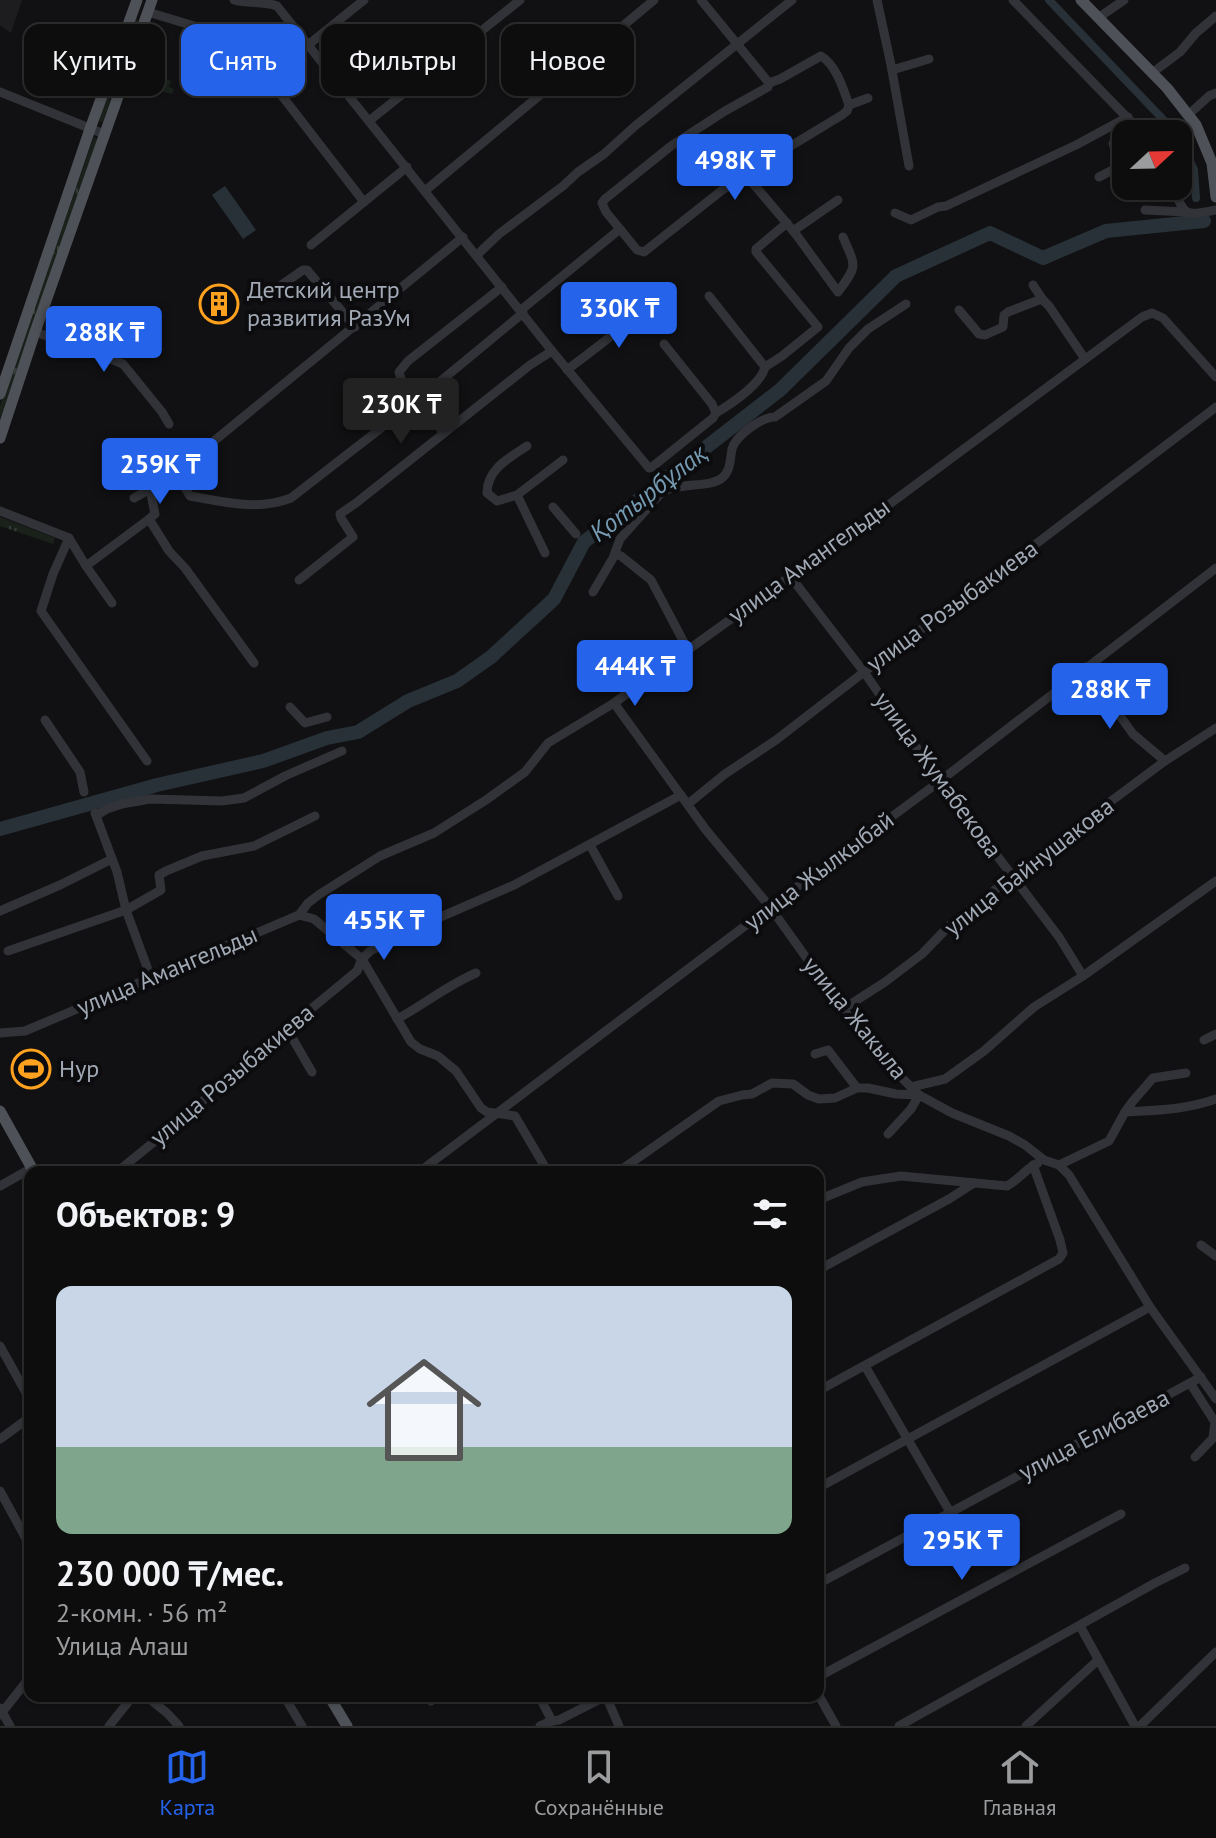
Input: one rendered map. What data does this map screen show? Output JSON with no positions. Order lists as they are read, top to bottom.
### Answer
{
  "streets": {
    "street": [
      "улица Амангельды",
      "улица Розыбакиева",
      "улица Жумабекова",
      "улица Байнушакова",
      "улица Жылкыбай",
      "улица Жакыла",
      "улица Елибаева"
    ]
  },
  "crossings": [
    ["улица Амангельды", "улица Жумабекова"],
    ["улица Амангельды", "улица Жакыла"],
    ["улица Розыбакиева", "улица Жумабекова"],
    ["улица Розыбакиева", "улица Жакыла"],
    ["улица Жумабекова", "улица Байнушакова"],
    ["улица Жумабекова", "улица Жылкыбай"],
    ["улица Байнушакова", "улица Жакыла"],
    ["улица Жылкыбай", "улица Жакыла"]
  ],
  "water": ["Қотырбұлақ"],
  "places": {
    "building": ["Детский центр развития РазУм"],
    "sports": ["Нур"]
  },
  "north": "right",
  "page": {
    "chip": [
      "Купить",
      "Снять",
      "Фильтры",
      "Новое"
    ],
    "price": [
      "498K ₸",
      "330K ₸",
      "288K ₸",
      "230K ₸",
      "259K ₸",
      "444K ₸",
      "288K ₸",
      "455K ₸",
      "295K ₸"
    ],
    "heading": "Объектов: 9",
    "list": [
      {
        "name": "230 000 ₸/мес.",
        "note": "2-комн. · 56 m² · Улица Алаш"
      }
    ],
    "tabs": ["Карта", "Сохранённые", "Главная"]
  }
}
